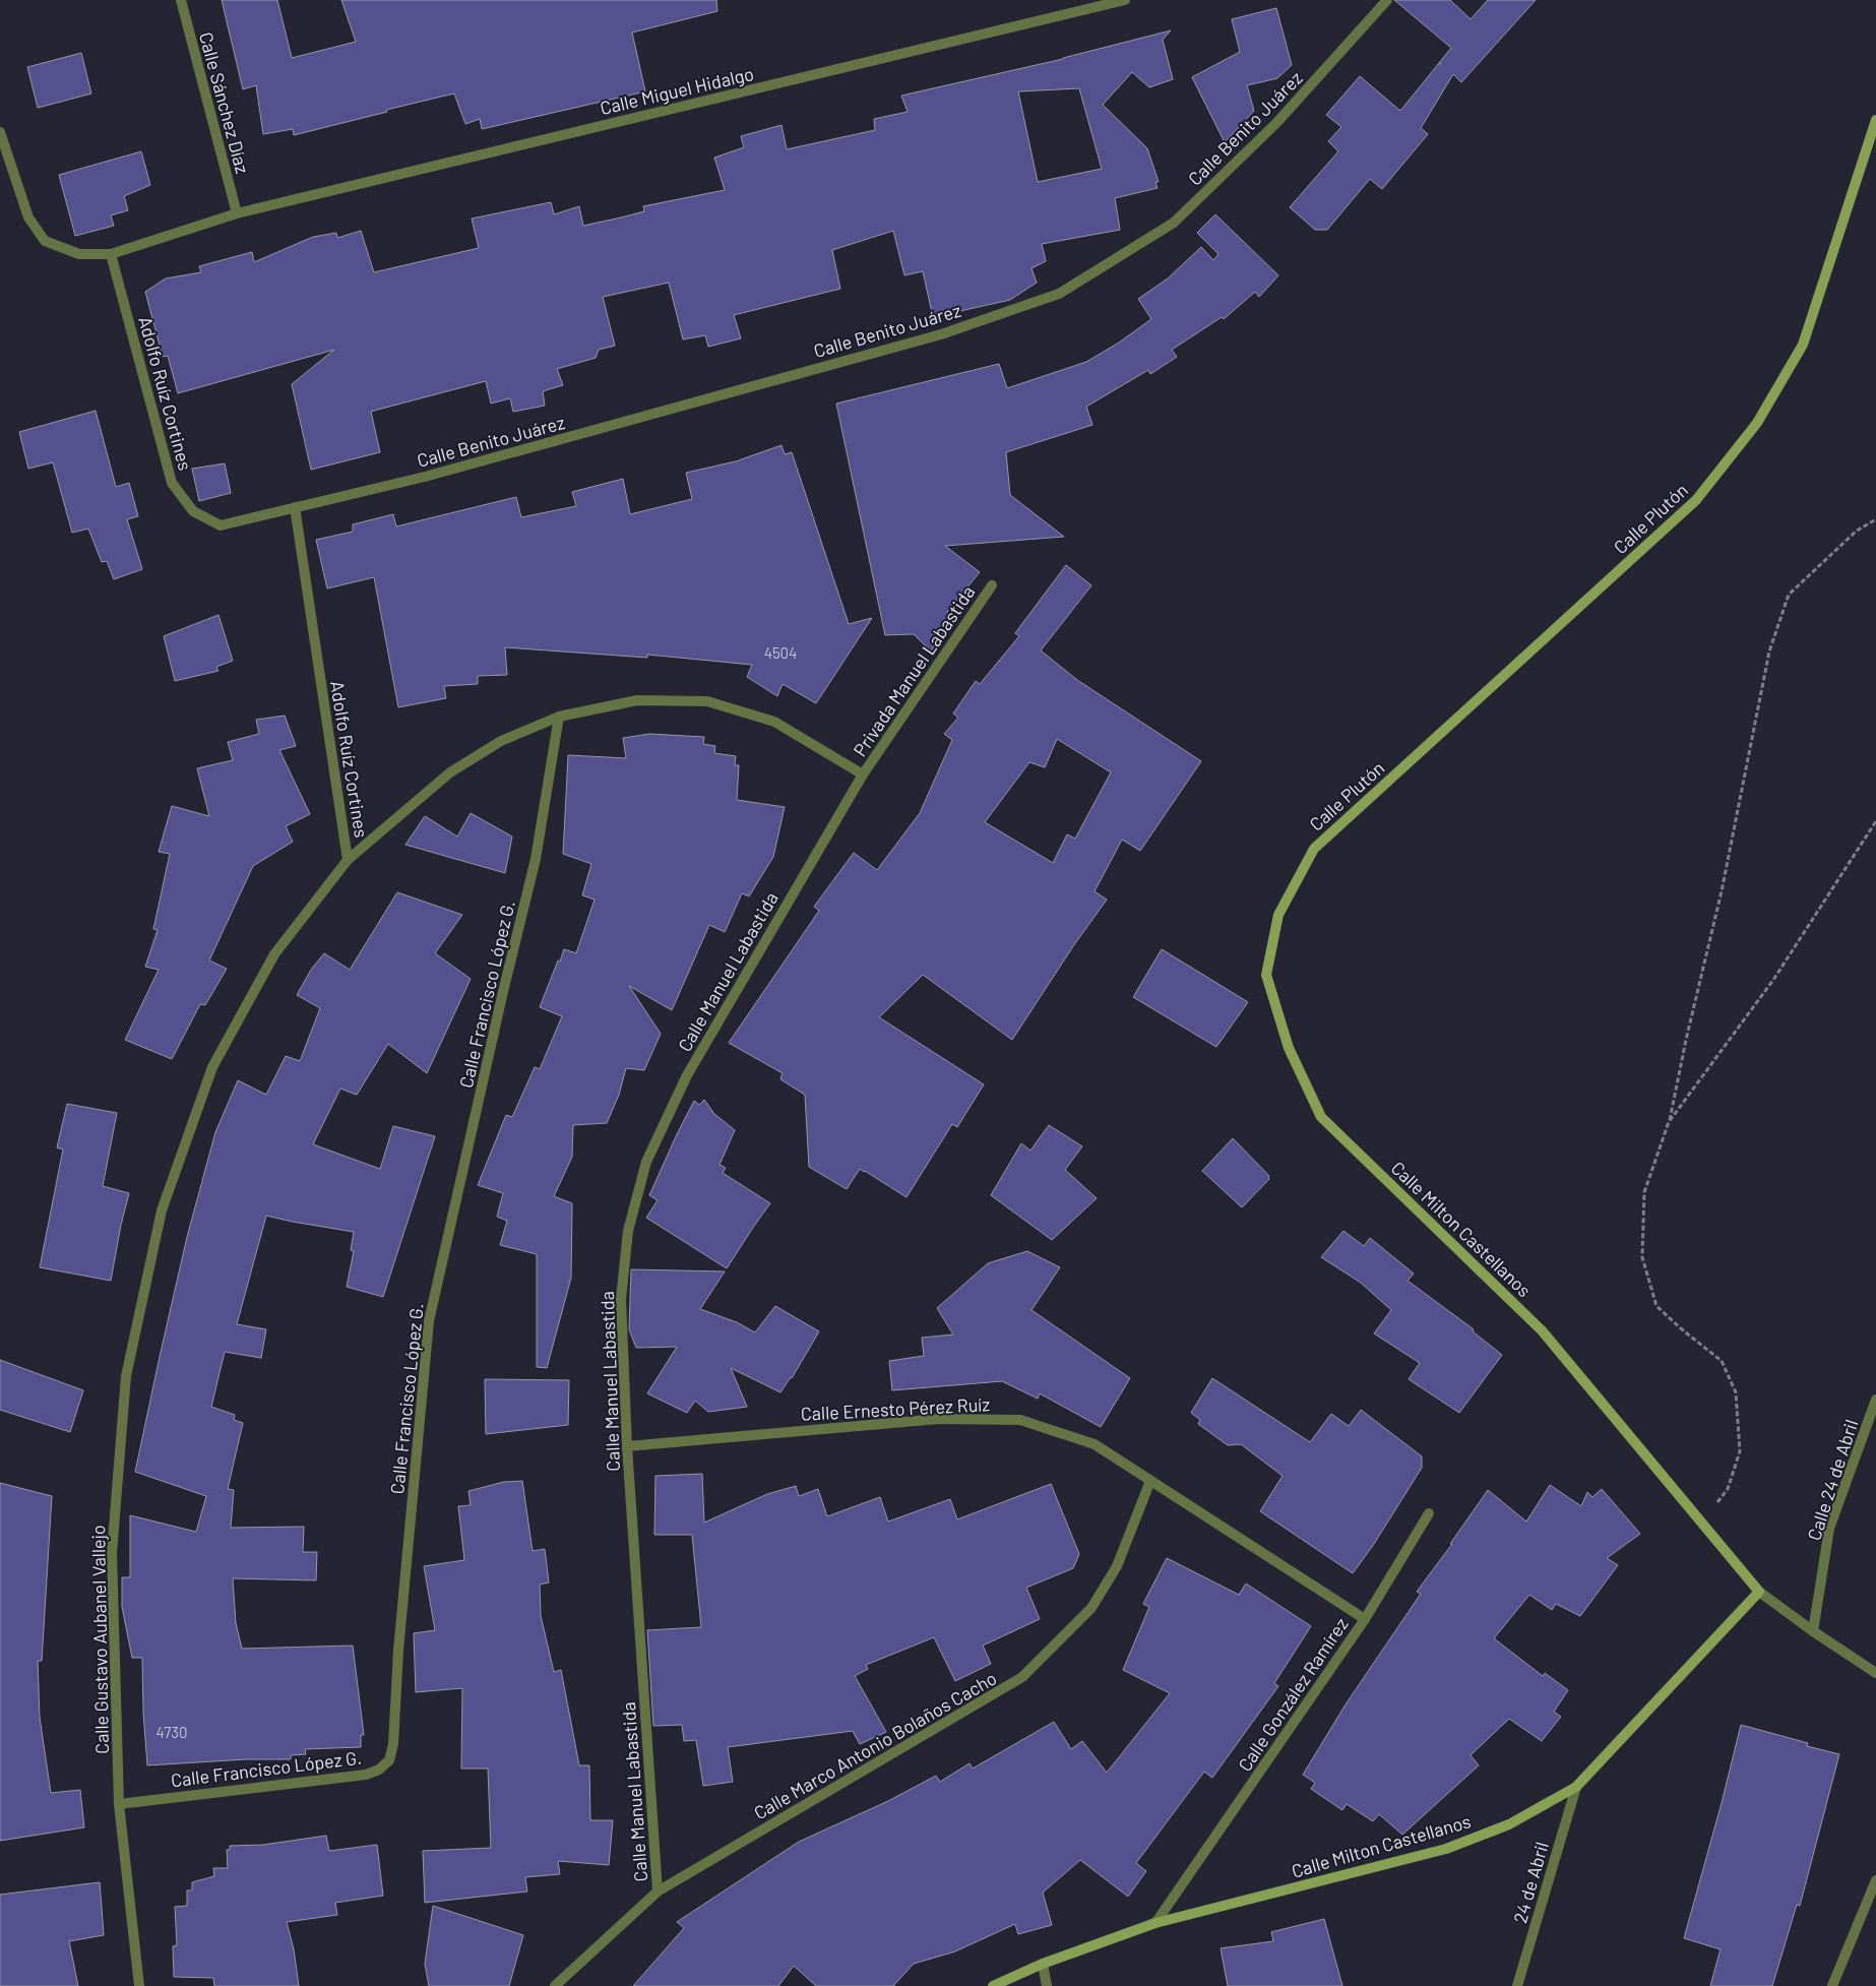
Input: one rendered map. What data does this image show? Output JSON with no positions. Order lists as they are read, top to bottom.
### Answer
{
  "streets": {
    "street": [
      "Calle Miguel Hidalgo",
      "Calle Sánchez Díaz",
      "Calle Benito Juárez",
      "Adolfo Ruíz Cortines",
      "Calle Plutón",
      "Privada Manuel Labastida",
      "Calle Manuel Labastida",
      "Calle Francisco López G.",
      "Calle Milton Castellanos",
      "Calle Ernesto Pérez Ruíz",
      "Calle 24 de Abril",
      "Calle Gustavo Aubanel Vallejo",
      "Calle González Ramírez",
      "Calle Marco Antonio Bolaños Cacho",
      "24 de Abril"
    ]
  },
  "crossings": [
    ["Calle Miguel Hidalgo", "Calle Sánchez Díaz"],
    ["Calle Benito Juárez", "Adolfo Ruíz Cortines"],
    ["Adolfo Ruíz Cortines", "Calle Gustavo Aubanel Vallejo"],
    ["Calle Plutón", "Calle Milton Castellanos"],
    ["Privada Manuel Labastida", "Calle Manuel Labastida"],
    ["Privada Manuel Labastida", "Calle Gustavo Aubanel Vallejo"],
    ["Calle Manuel Labastida", "Calle Ernesto Pérez Ruíz"],
    ["Calle Manuel Labastida", "Calle Gustavo Aubanel Vallejo"],
    ["Calle Manuel Labastida", "Calle Marco Antonio Bolaños Cacho"],
    ["Calle Francisco López G.", "Calle Gustavo Aubanel Vallejo"],
    ["Calle Milton Castellanos", "Calle 24 de Abril"],
    ["Calle Milton Castellanos", "Calle González Ramírez"],
    ["Calle Milton Castellanos", "24 de Abril"],
    ["Calle Ernesto Pérez Ruíz", "Calle González Ramírez"],
    ["Calle Ernesto Pérez Ruíz", "Calle Marco Antonio Bolaños Cacho"],
    ["Calle González Ramírez", "Calle Marco Antonio Bolaños Cacho"]
  ],
  "house_numbers": ["4504", "4730"]
}
